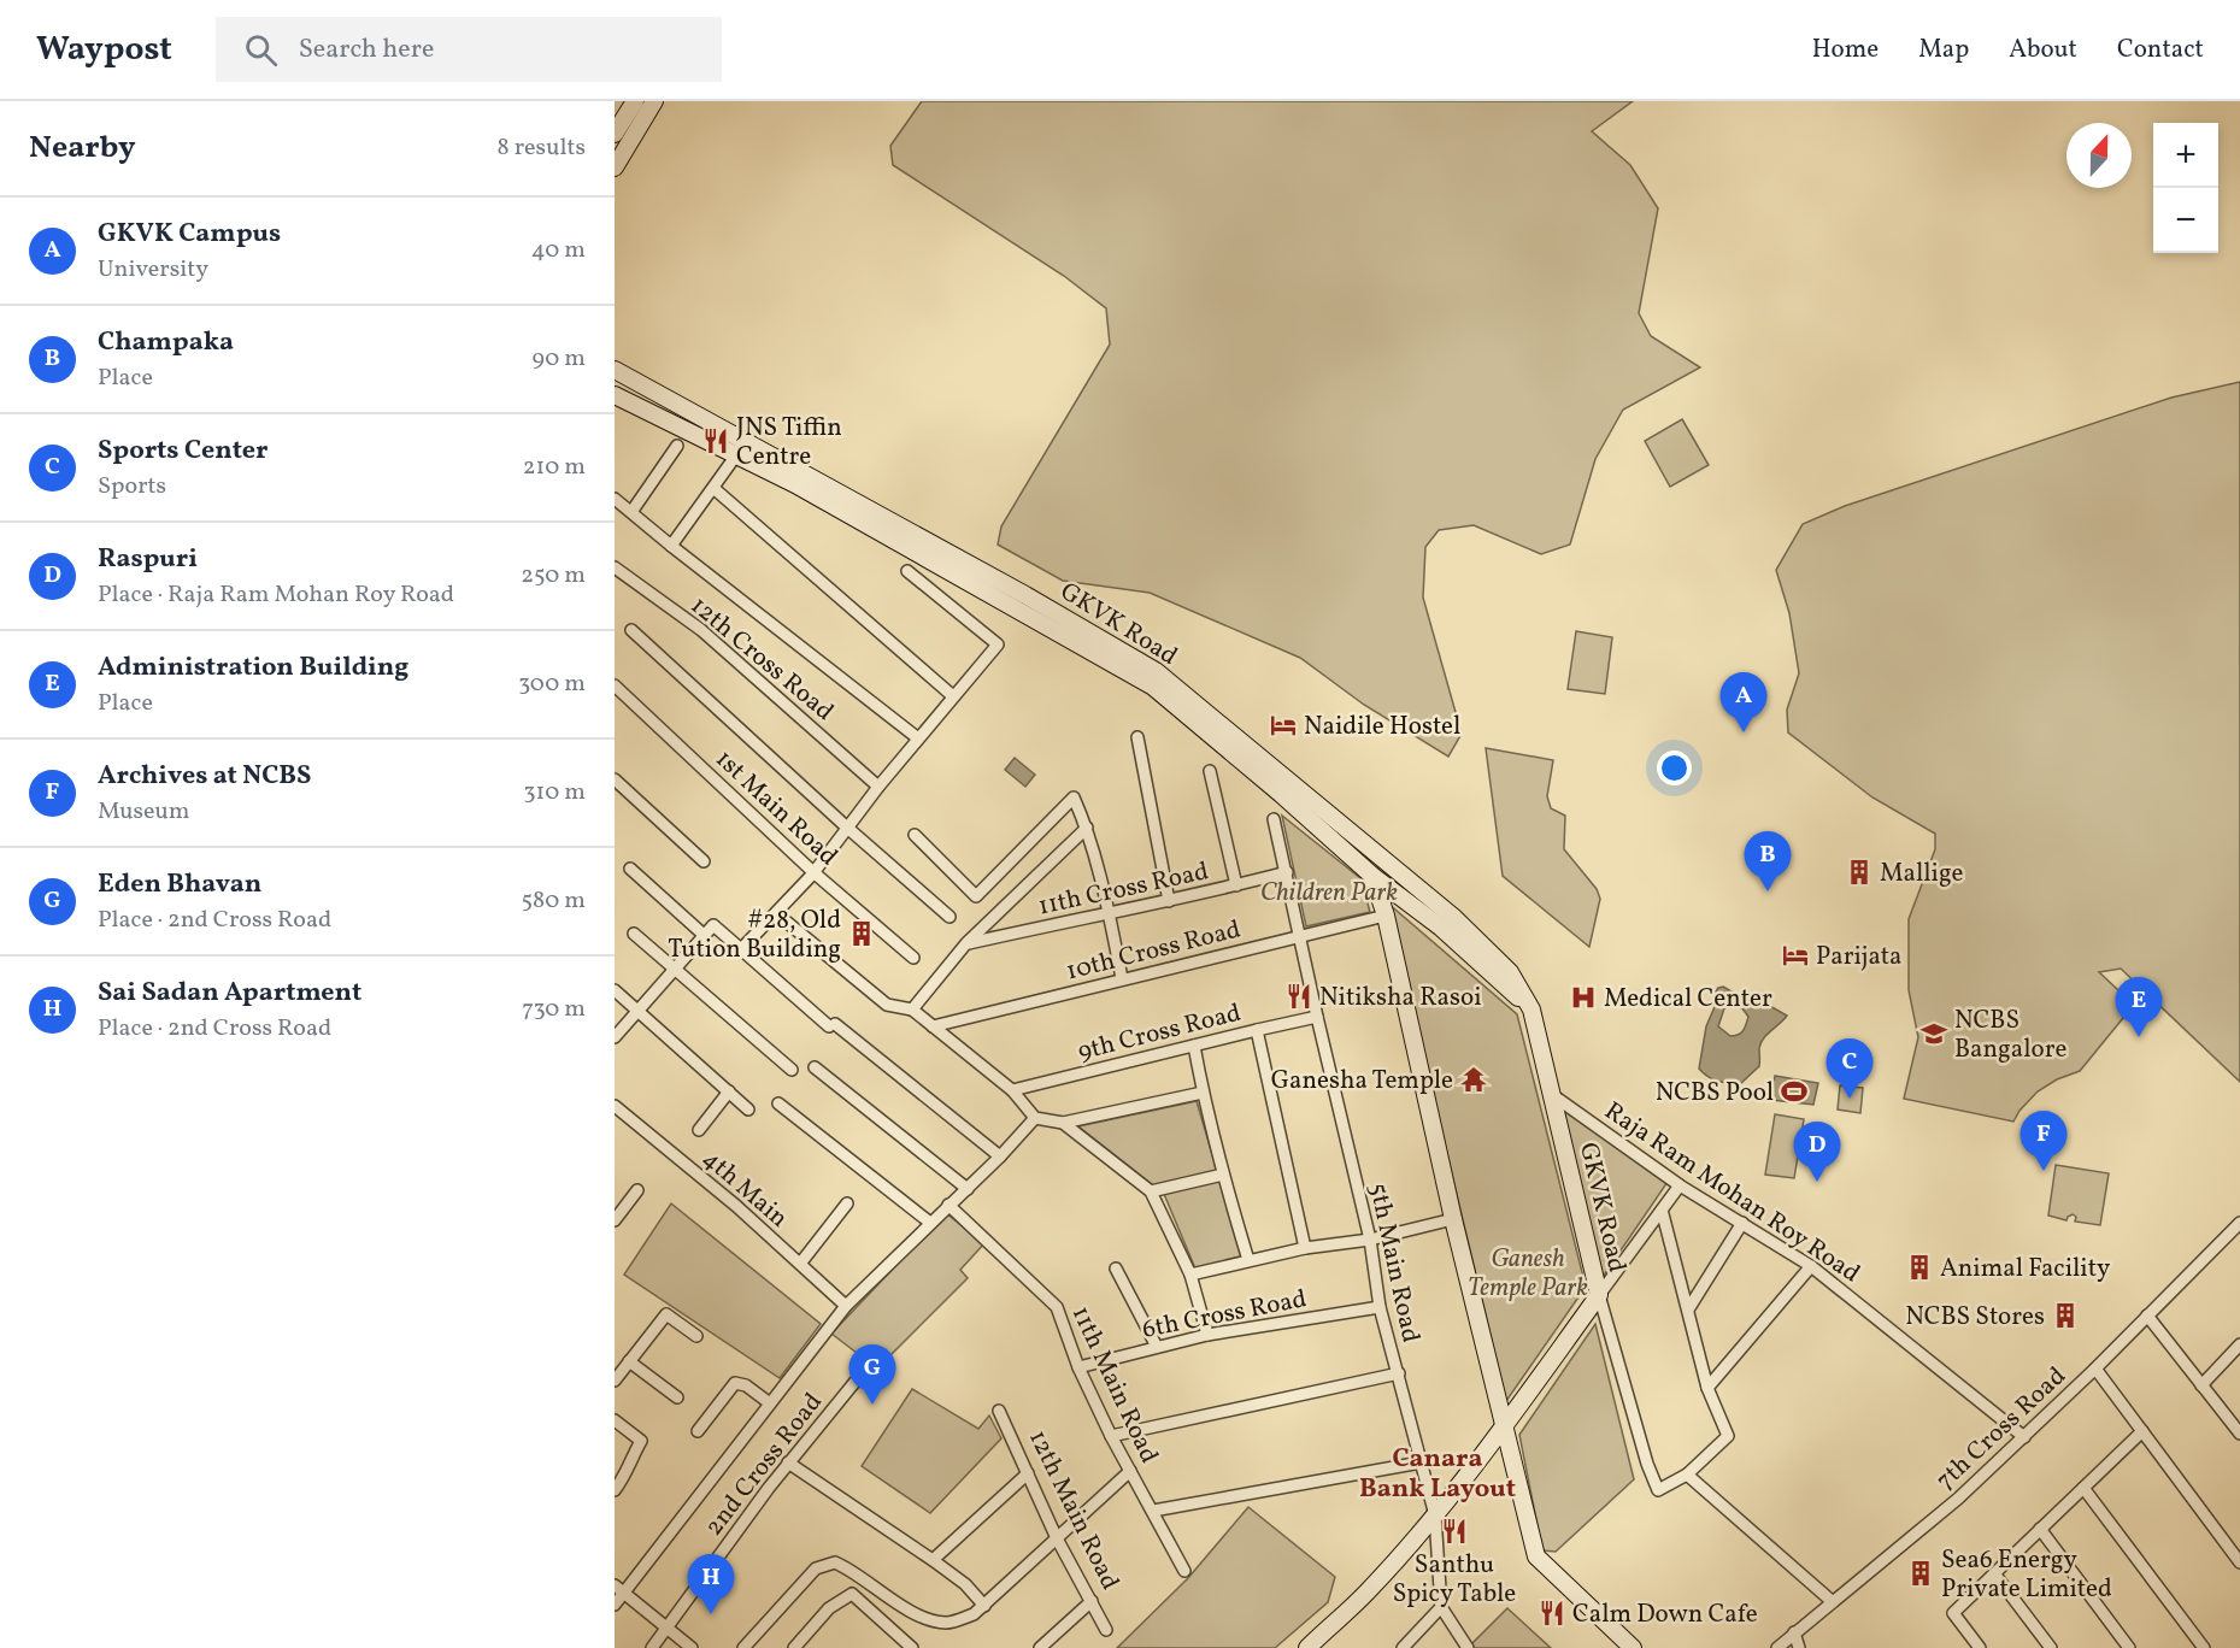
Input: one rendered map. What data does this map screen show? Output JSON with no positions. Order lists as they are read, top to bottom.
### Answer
{
  "streets": {
    "main road": ["GKVK Road"],
    "street": [
      "12th Cross Road",
      "1st Main Road",
      "11th Cross Road",
      "10th Cross Road",
      "9th Cross Road",
      "4th Main",
      "Raja Ram Mohan Roy Road",
      "5th Main Road",
      "6th Cross Road",
      "11th Main Road",
      "7th Cross Road",
      "2nd Cross Road",
      "12th Main Road"
    ]
  },
  "crossings": [
    ["GKVK Road", "Raja Ram Mohan Roy Road"],
    ["GKVK Road", "5th Main Road"],
    ["11th Cross Road", "5th Main Road"],
    ["10th Cross Road", "5th Main Road"],
    ["9th Cross Road", "5th Main Road"],
    ["Raja Ram Mohan Roy Road", "7th Cross Road"],
    ["5th Main Road", "6th Cross Road"],
    ["6th Cross Road", "11th Main Road"]
  ],
  "districts": ["Canara Bank Layout"],
  "parks": ["Children Park", "Ganesh Temple Park"],
  "places": {
    "restaurant": [
      "JNS Tiffin Centre",
      "Nitiksha Rasoi",
      "Santhu Spicy Table",
      "Calm Down Cafe"
    ],
    "hotel": ["Naidile Hostel", "Parijata"],
    "building": [
      "Mallige",
      "#28, Old Tution Building",
      "Animal Facility",
      "NCBS Stores",
      "Sea6 Energy Private Limited"
    ],
    "hospital": ["Medical Center"],
    "school or university": ["NCBS Bangalore"],
    "temple": ["Ganesha Temple"],
    "sports": ["NCBS Pool"]
  },
  "north": "top",
  "page": {
    "header": "Waypost",
    "search": "Search here",
    "nav": [
      "Home",
      "Map",
      "About",
      "Contact"
    ],
    "heading": ["Nearby", "8 results"],
    "map_buttons": ["+", "−"],
    "list": [
      {
        "mark": "A",
        "name": "GKVK Campus",
        "note": "University",
        "value": "40 m"
      },
      {
        "mark": "B",
        "name": "Champaka",
        "note": "Place",
        "value": "90 m"
      },
      {
        "mark": "C",
        "name": "Sports Center",
        "note": "Sports",
        "value": "210 m"
      },
      {
        "mark": "D",
        "name": "Raspuri",
        "note": "Place · Raja Ram Mohan Roy Road",
        "value": "250 m"
      },
      {
        "mark": "E",
        "name": "Administration Building",
        "note": "Place",
        "value": "300 m"
      },
      {
        "mark": "F",
        "name": "Archives at NCBS",
        "note": "Museum",
        "value": "310 m"
      },
      {
        "mark": "G",
        "name": "Eden Bhavan",
        "note": "Place · 2nd Cross Road",
        "value": "580 m"
      },
      {
        "mark": "H",
        "name": "Sai Sadan Apartment",
        "note": "Place · 2nd Cross Road",
        "value": "730 m"
      }
    ],
    "pins": [
      "A",
      "B",
      "E",
      "C",
      "F",
      "D",
      "G",
      "H"
    ]
  }
}
